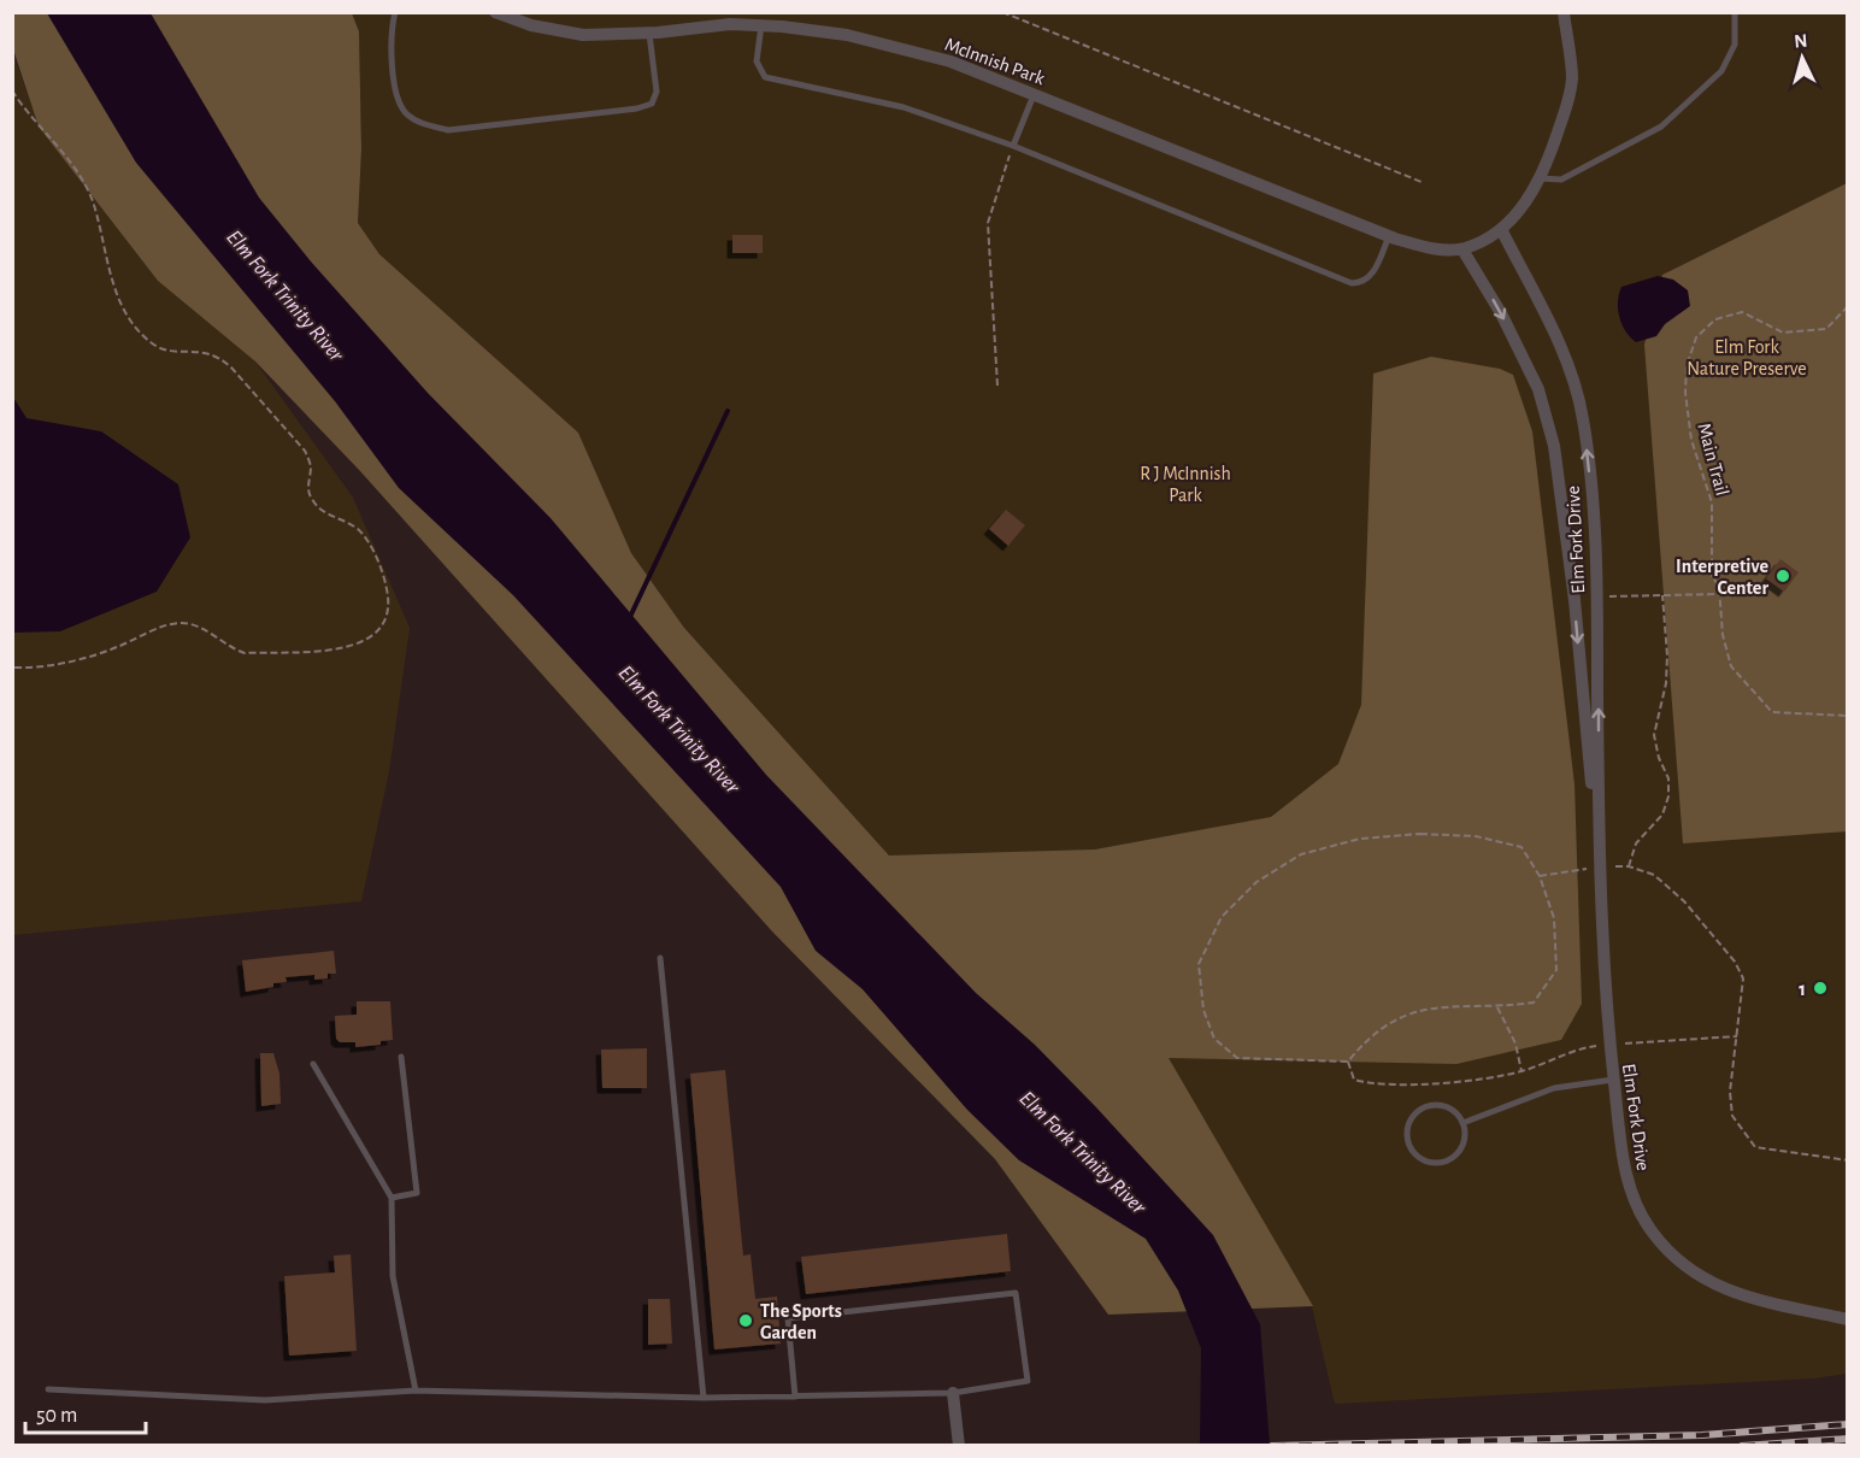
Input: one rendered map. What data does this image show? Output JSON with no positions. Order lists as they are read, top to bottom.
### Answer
{
  "streets": {
    "street": ["McInnish Park", "Elm Fork Drive"],
    "path": ["Main Trail"]
  },
  "crossings": [
    ["McInnish Park", "Elm Fork Drive"]
  ],
  "water": ["Elm Fork Trinity River"],
  "parks": ["Elm Fork Nature Preserve", "R J McInnish Park"],
  "places": ["Interpretive Center", "1", "The Sports Garden"],
  "scale_bar": "50 m",
  "north": "top"
}
